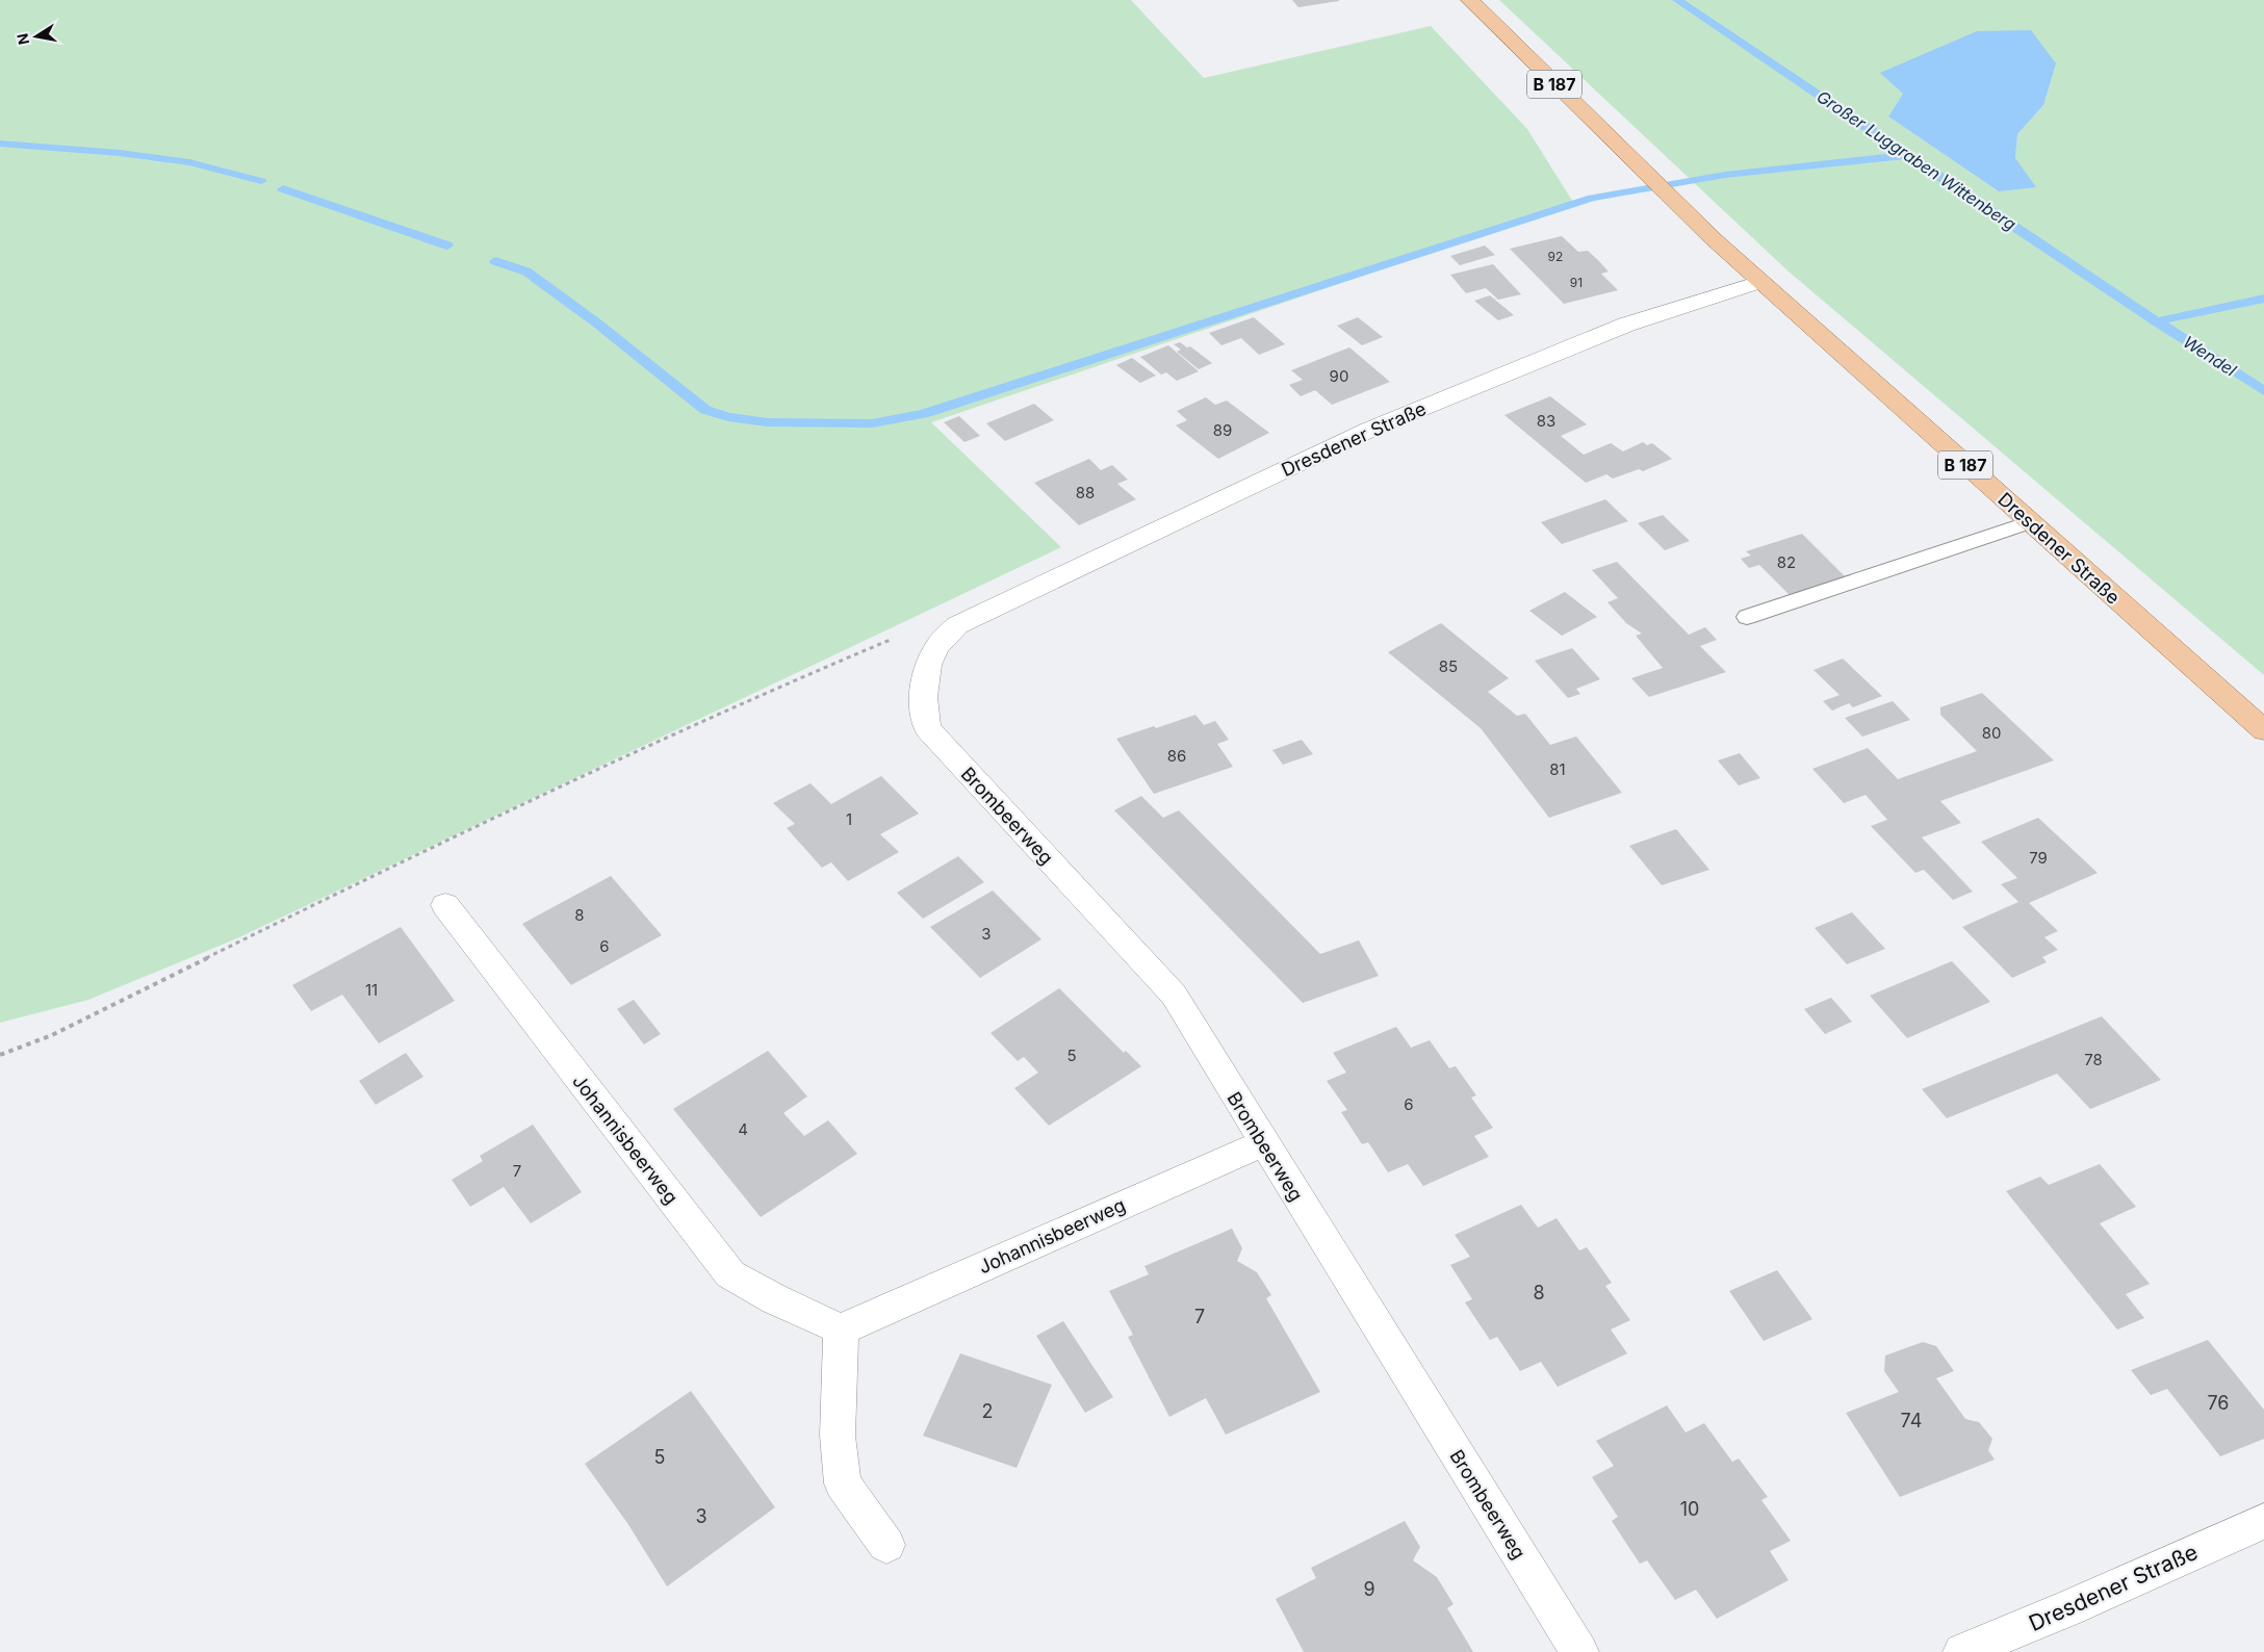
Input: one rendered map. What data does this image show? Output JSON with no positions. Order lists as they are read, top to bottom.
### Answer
{
  "streets": {
    "main road": ["B 187", "Dresdener Straße"],
    "street": ["Brombeerweg", "Johannisbeerweg"]
  },
  "crossings": [
    ["Dresdener Straße", "Brombeerweg"],
    ["Brombeerweg", "Johannisbeerweg"]
  ],
  "water": ["Großer Luggraben Wittenberg", "Wendel"],
  "house_numbers": [
    "92",
    "91",
    "90",
    "83",
    "89",
    "88",
    "82",
    "85",
    "80",
    "86",
    "81",
    "1",
    "79",
    "8",
    "3",
    "6",
    "11",
    "5",
    "78",
    "6",
    "4",
    "7",
    "8",
    "7",
    "76",
    "2",
    "74",
    "5",
    "10",
    "3",
    "9"
  ],
  "north": "left"
}
